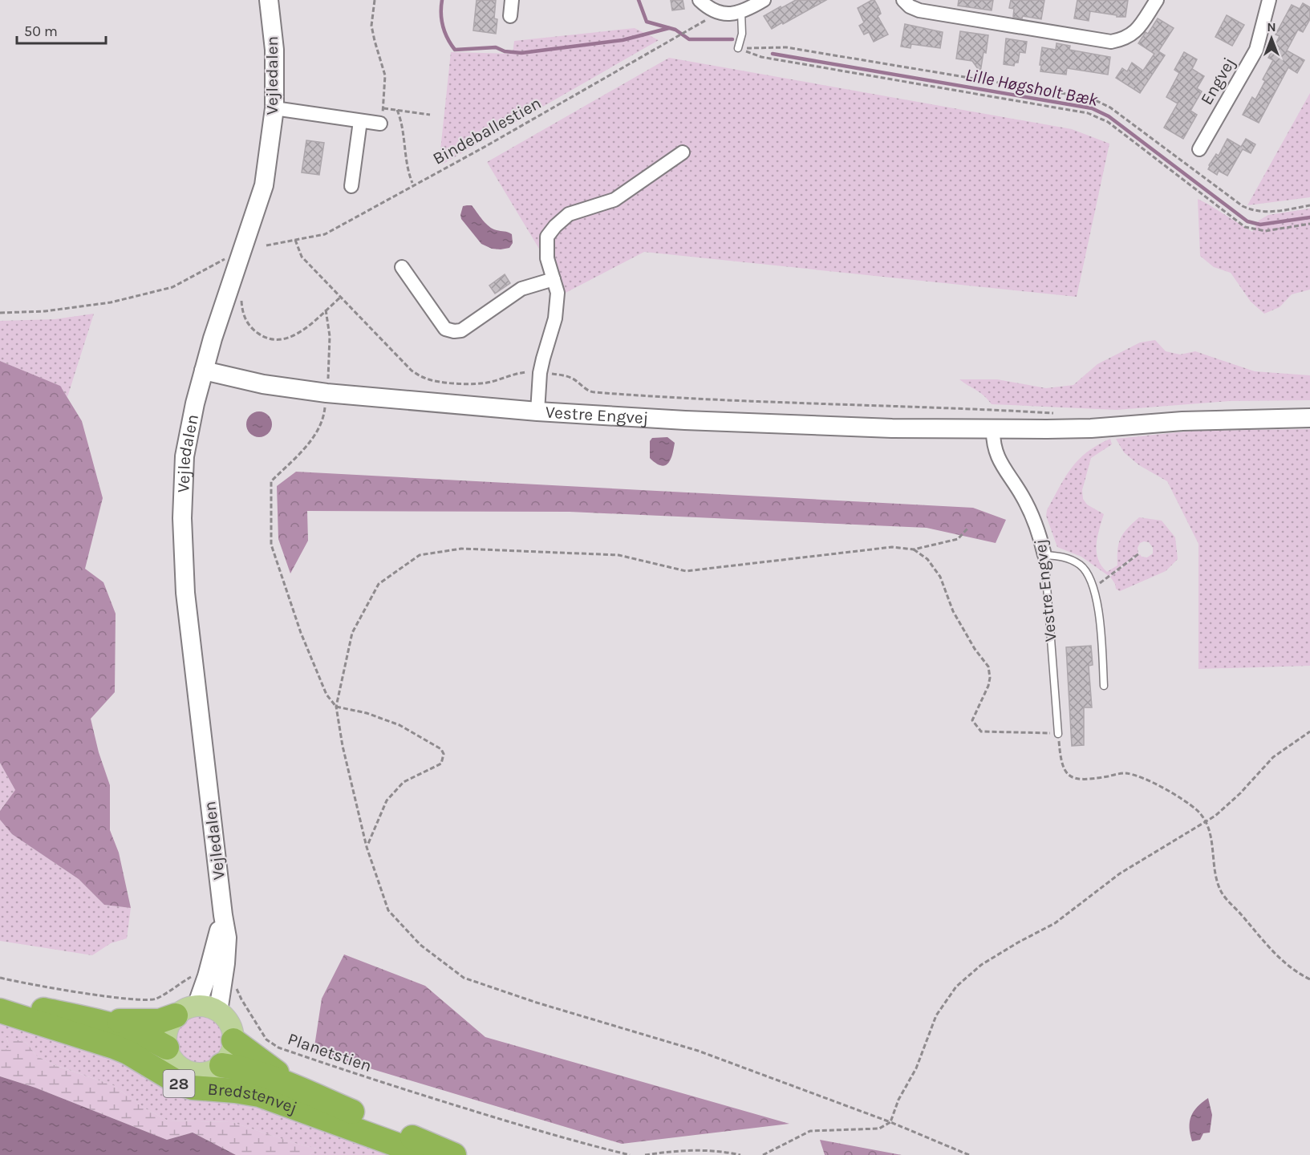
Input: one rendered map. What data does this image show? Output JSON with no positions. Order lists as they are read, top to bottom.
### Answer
{
  "streets": {
    "highway": ["28", "Bredstenvej"],
    "street": ["Vejledalen", "Engvej", "Vestre Engvej"],
    "path": ["Bindeballestien", "Planetstien"]
  },
  "crossings": [
    ["Vejledalen", "Vestre Engvej"],
    ["Vejledalen", "28"],
    ["Vejledalen", "Bredstenvej"],
    ["28", "Bredstenvej"]
  ],
  "water": ["Lille Høgsholt Bæk"],
  "scale_bar": "50 m",
  "north": "top"
}
